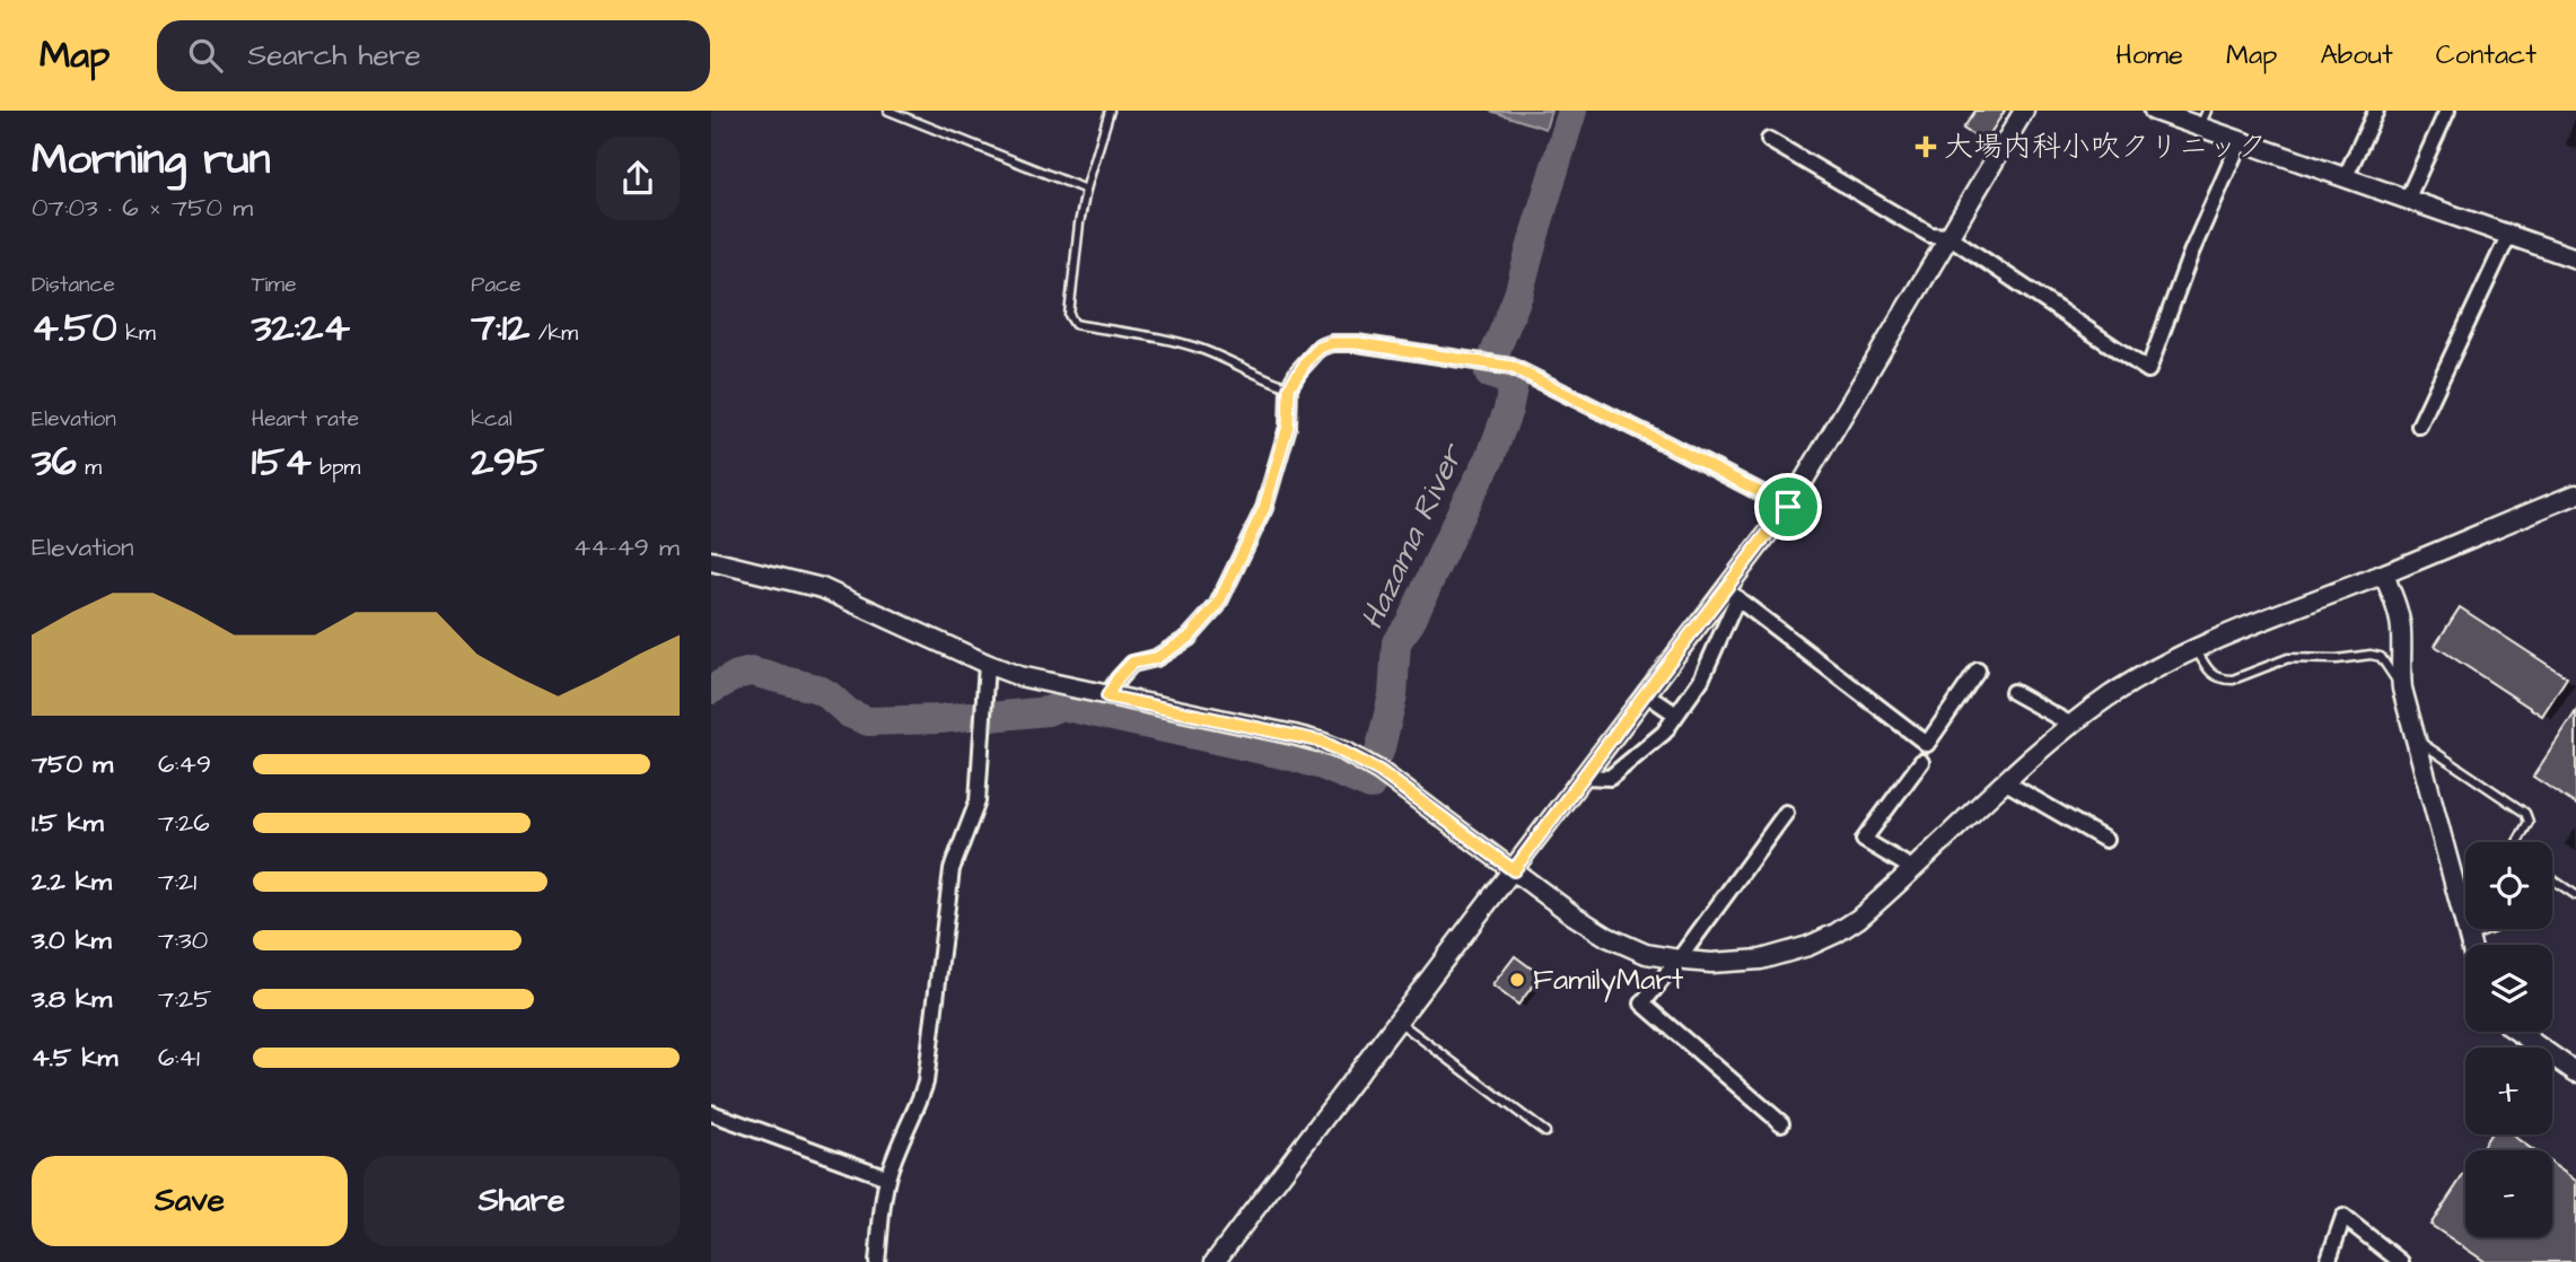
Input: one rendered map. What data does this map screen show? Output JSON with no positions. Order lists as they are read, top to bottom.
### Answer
{
  "water": ["Hazama River"],
  "places": {
    "health": ["大場内科小吹クリニック"],
    "other": ["FamilyMart"]
  },
  "page": {
    "header": "Map",
    "search": "Search here",
    "nav": [
      "Home",
      "Map",
      "About",
      "Contact"
    ],
    "heading": ["Morning run", "07:03 · 6 × 750 m"],
    "stats": [
      ["Distance", "4.50 km"],
      ["Time", "32:24"],
      ["Pace", "7:12 /km"],
      ["Elevation", "36 m"],
      ["Heart rate", "154 bpm"],
      ["kcal", "295"]
    ],
    "chart": ["Elevation", "44–49 m"],
    "list": [
      {
        "name": "750 m",
        "note": "6:49"
      },
      {
        "name": "1.5 km",
        "note": "7:26"
      },
      {
        "name": "2.2 km",
        "note": "7:21"
      },
      {
        "name": "3.0 km",
        "note": "7:30"
      },
      {
        "name": "3.8 km",
        "note": "7:25"
      },
      {
        "name": "4.5 km",
        "note": "6:41"
      }
    ],
    "map_buttons": ["+", "−"],
    "buttons": ["Save", "Share"]
  }
}
